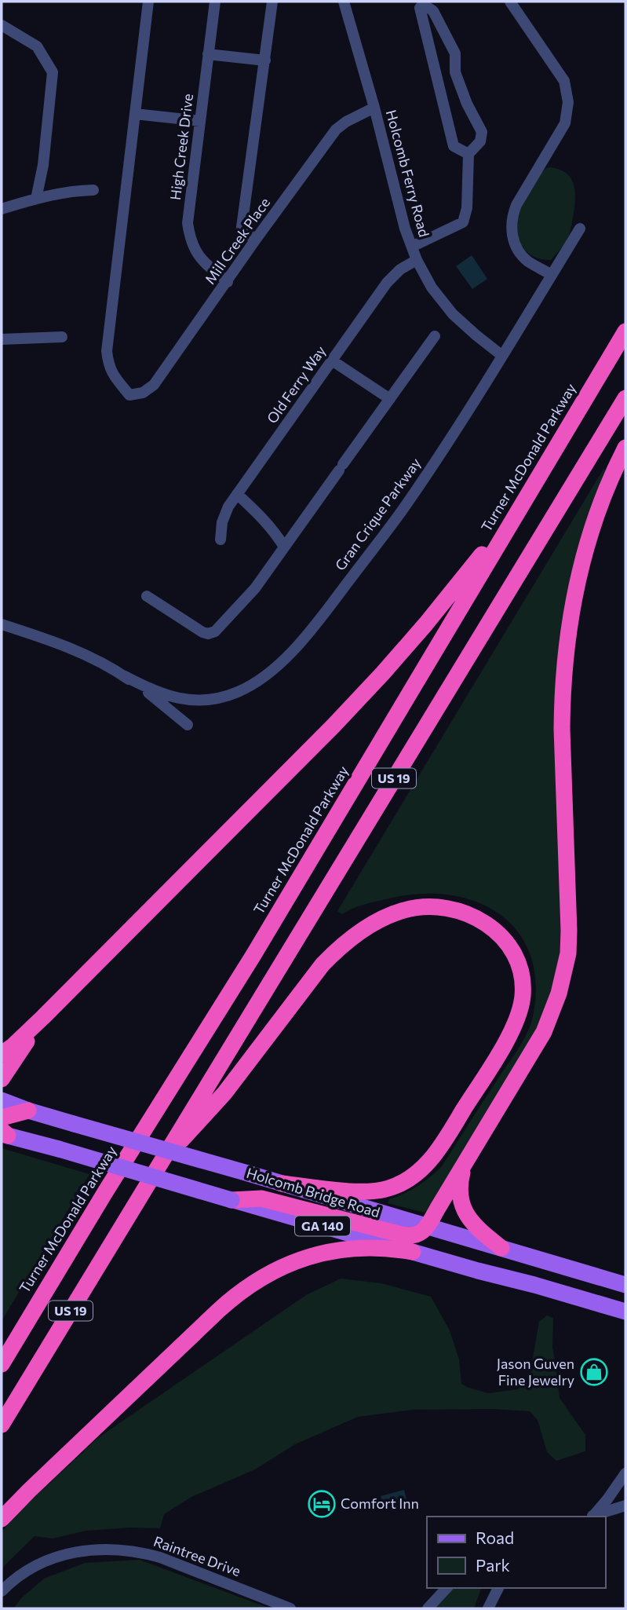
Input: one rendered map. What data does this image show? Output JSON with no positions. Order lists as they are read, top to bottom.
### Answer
{
  "streets": {
    "highway": ["Turner McDonald Parkway", "US 19"],
    "main road": ["Holcomb Bridge Road", "GA 140"],
    "street": [
      "High Creek Drive",
      "Holcomb Ferry Road",
      "Mill Creek Place",
      "Old Ferry Way",
      "Gran Crique Parkway",
      "Raintree Drive"
    ]
  },
  "crossings": [
    ["High Creek Drive", "Mill Creek Place"],
    ["Holcomb Ferry Road", "Mill Creek Place"],
    ["Holcomb Ferry Road", "Old Ferry Way"],
    ["Holcomb Ferry Road", "Gran Crique Parkway"]
  ],
  "places": {
    "shop": ["Jason Guven Fine Jewelry"],
    "hotel": ["Comfort Inn"]
  },
  "legend": ["Road", "Park"]
}
